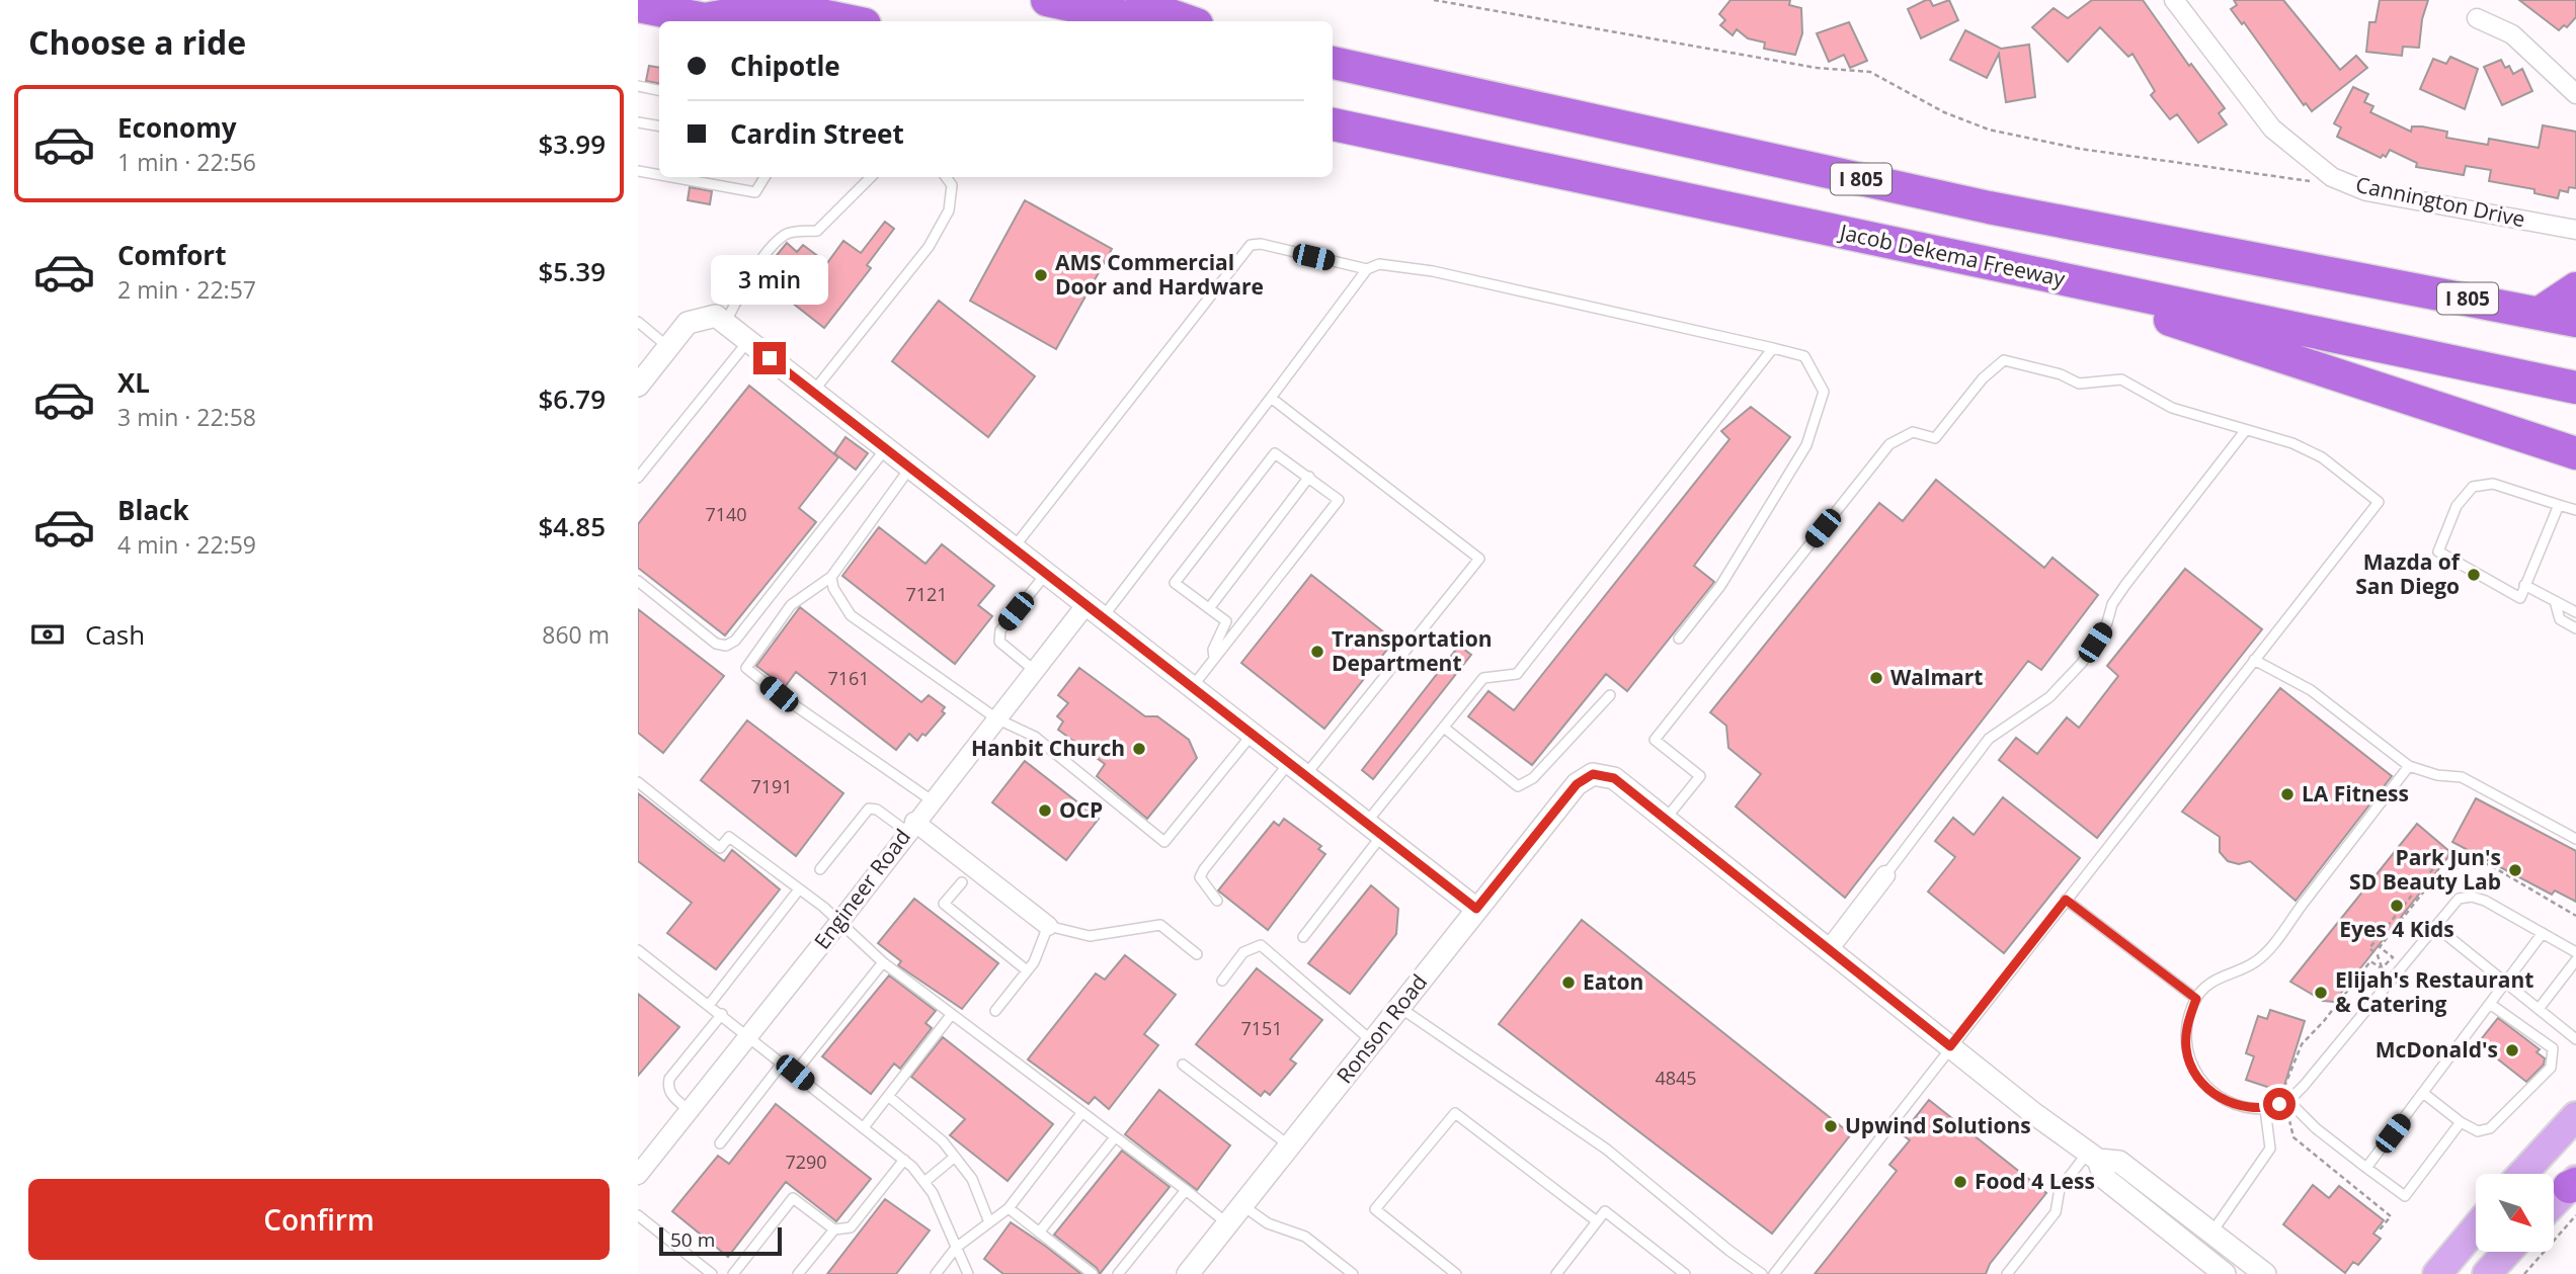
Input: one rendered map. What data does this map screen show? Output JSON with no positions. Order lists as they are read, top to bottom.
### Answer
{
  "streets": {
    "highway": ["I 805", "Jacob Dekema Freeway"],
    "street": ["Cannington Drive", "Engineer Road", "Ronson Road"]
  },
  "places": [
    "AMS Commercial Door and Hardware",
    "Mazda of San Diego",
    "Transportation Department",
    "Walmart",
    "Hanbit Church",
    "LA Fitness",
    "OCP",
    "Park Jun's SD Beauty Lab",
    "Eyes 4 Kids",
    "Eaton",
    "Elijah's Restaurant & Catering",
    "McDonald's",
    "Upwind Solutions",
    "Food 4 Less"
  ],
  "house_numbers": [
    "7140",
    "7121",
    "7161",
    "7191",
    "7151",
    "4845",
    "7290"
  ],
  "scale_bar": "50 m",
  "north": "bottom right",
  "page": {
    "heading": "Choose a ride",
    "banner": ["Chipotle", "Cardin Street"],
    "list": [
      {
        "name": "Economy",
        "note": "1 min · 22:56",
        "value": "$3.99"
      },
      {
        "name": "Comfort",
        "note": "2 min · 22:57",
        "value": "$5.39"
      },
      {
        "name": "XL",
        "note": "3 min · 22:58",
        "value": "$6.79"
      },
      {
        "name": "Black",
        "note": "4 min · 22:59",
        "value": "$4.85"
      }
    ],
    "bubble": "3 min",
    "pay": ["Cash", "860 m"],
    "buttons": "Confirm",
    "scale": "50 m"
  }
}
